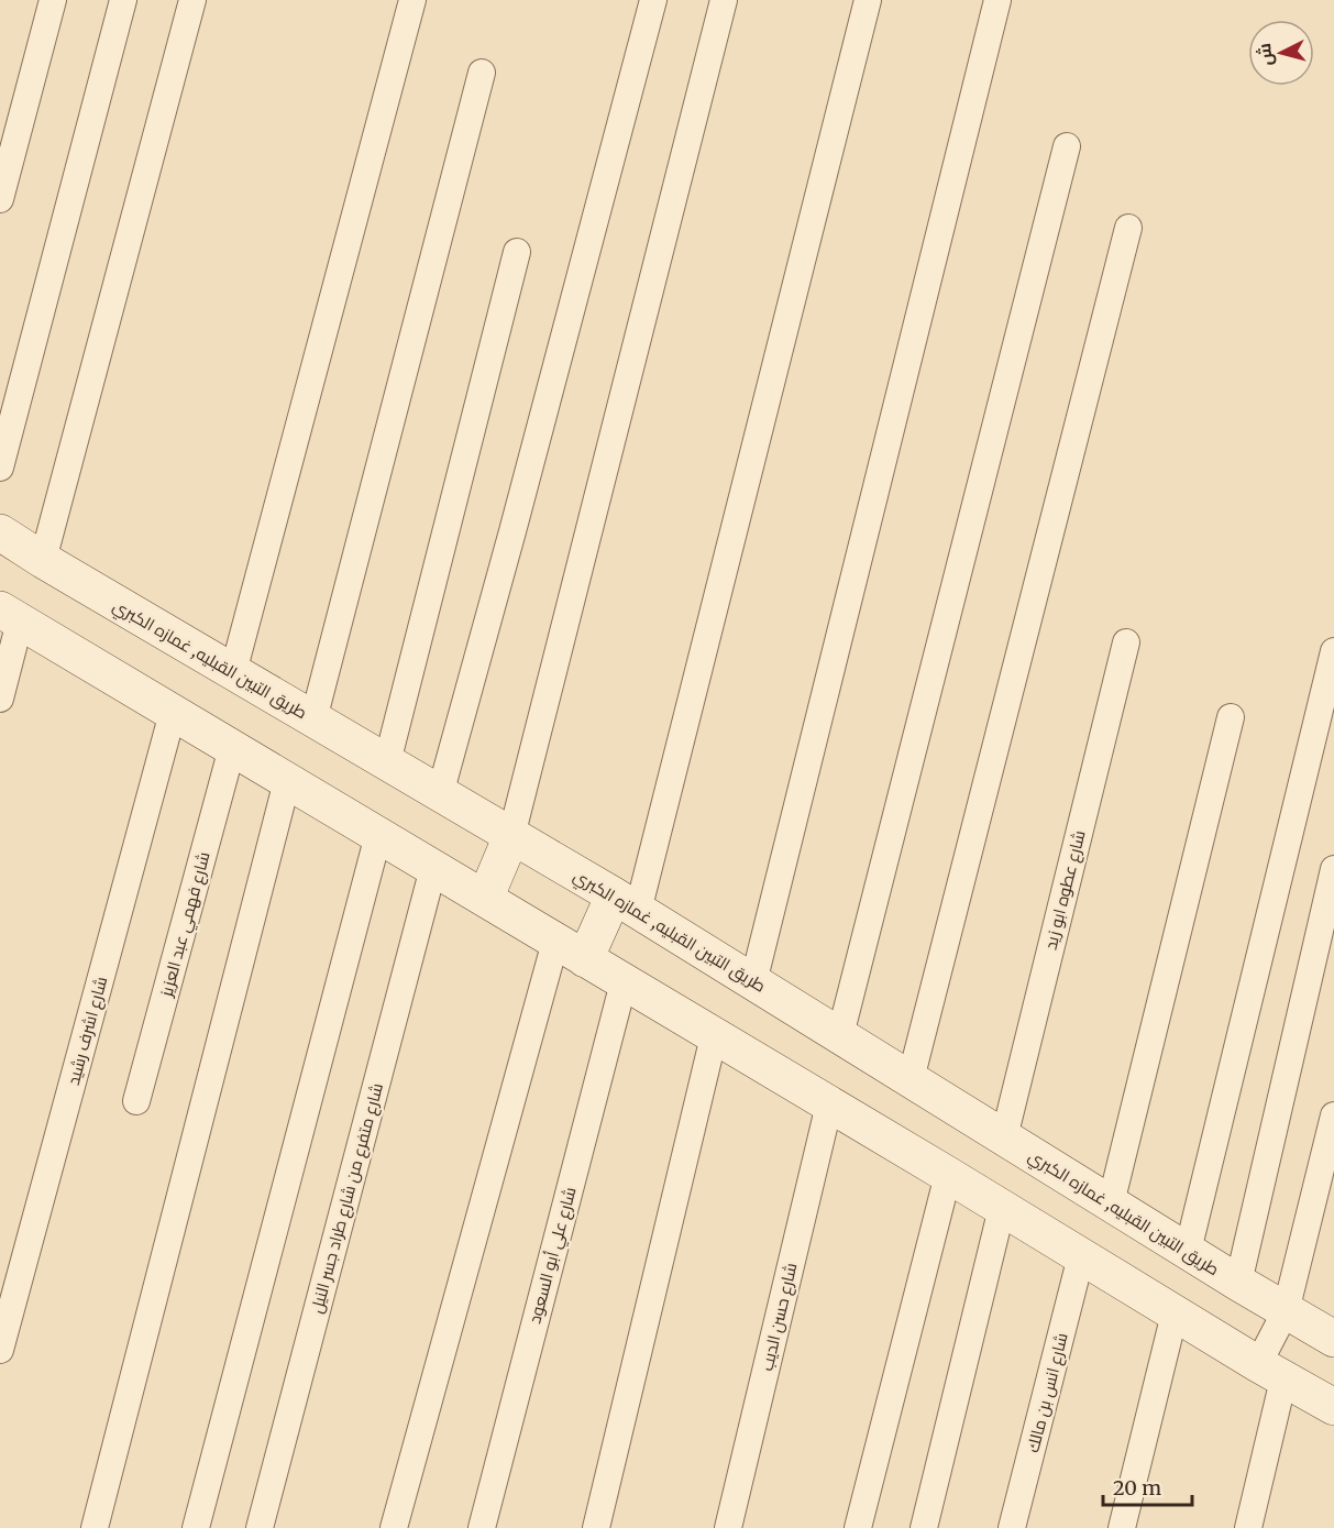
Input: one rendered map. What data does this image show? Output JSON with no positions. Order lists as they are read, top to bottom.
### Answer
{
  "streets": {
    "street": [
      "طريق التبين القبليه, غمازه الكبري",
      "شارع عطوه ابو زيد",
      "شارع فهمي عبد العزيز",
      "شارع اشرف رشيد",
      "شارع متفرع من شارع طراد جسر النيل",
      "شارع علي أبو السعود",
      "شارع حسن الديب",
      "شارع انس بن مالك"
    ]
  },
  "crossings": [
    ["طريق التبين القبليه, غمازه الكبري", "شارع عطوه ابو زيد"]
  ],
  "scale_bar": "20 m",
  "north": "left"
}
